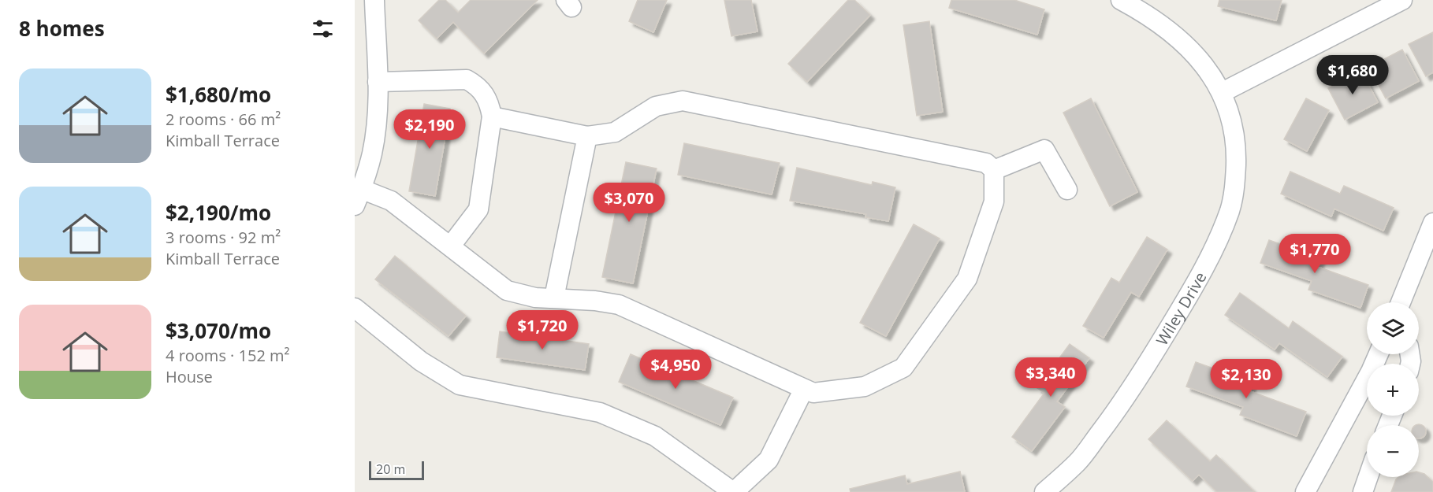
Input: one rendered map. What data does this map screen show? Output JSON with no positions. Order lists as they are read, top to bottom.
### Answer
{
  "streets": {
    "street": ["Wiley Drive"]
  },
  "scale_bar": "20 m",
  "page": {
    "heading": "8 homes",
    "price": [
      "$1,680",
      "$2,190",
      "$3,070",
      "$1,770",
      "$1,720",
      "$4,950",
      "$3,340",
      "$2,130"
    ],
    "list": [
      {
        "name": "$1,680/mo",
        "note": "2 rooms · 66 m² · Kimball Terrace"
      },
      {
        "name": "$2,190/mo",
        "note": "3 rooms · 92 m² · Kimball Terrace"
      },
      {
        "name": "$3,070/mo",
        "note": "4 rooms · 152 m² · House"
      }
    ],
    "map_buttons": ["+", "−"],
    "scale": "20 m"
  }
}
